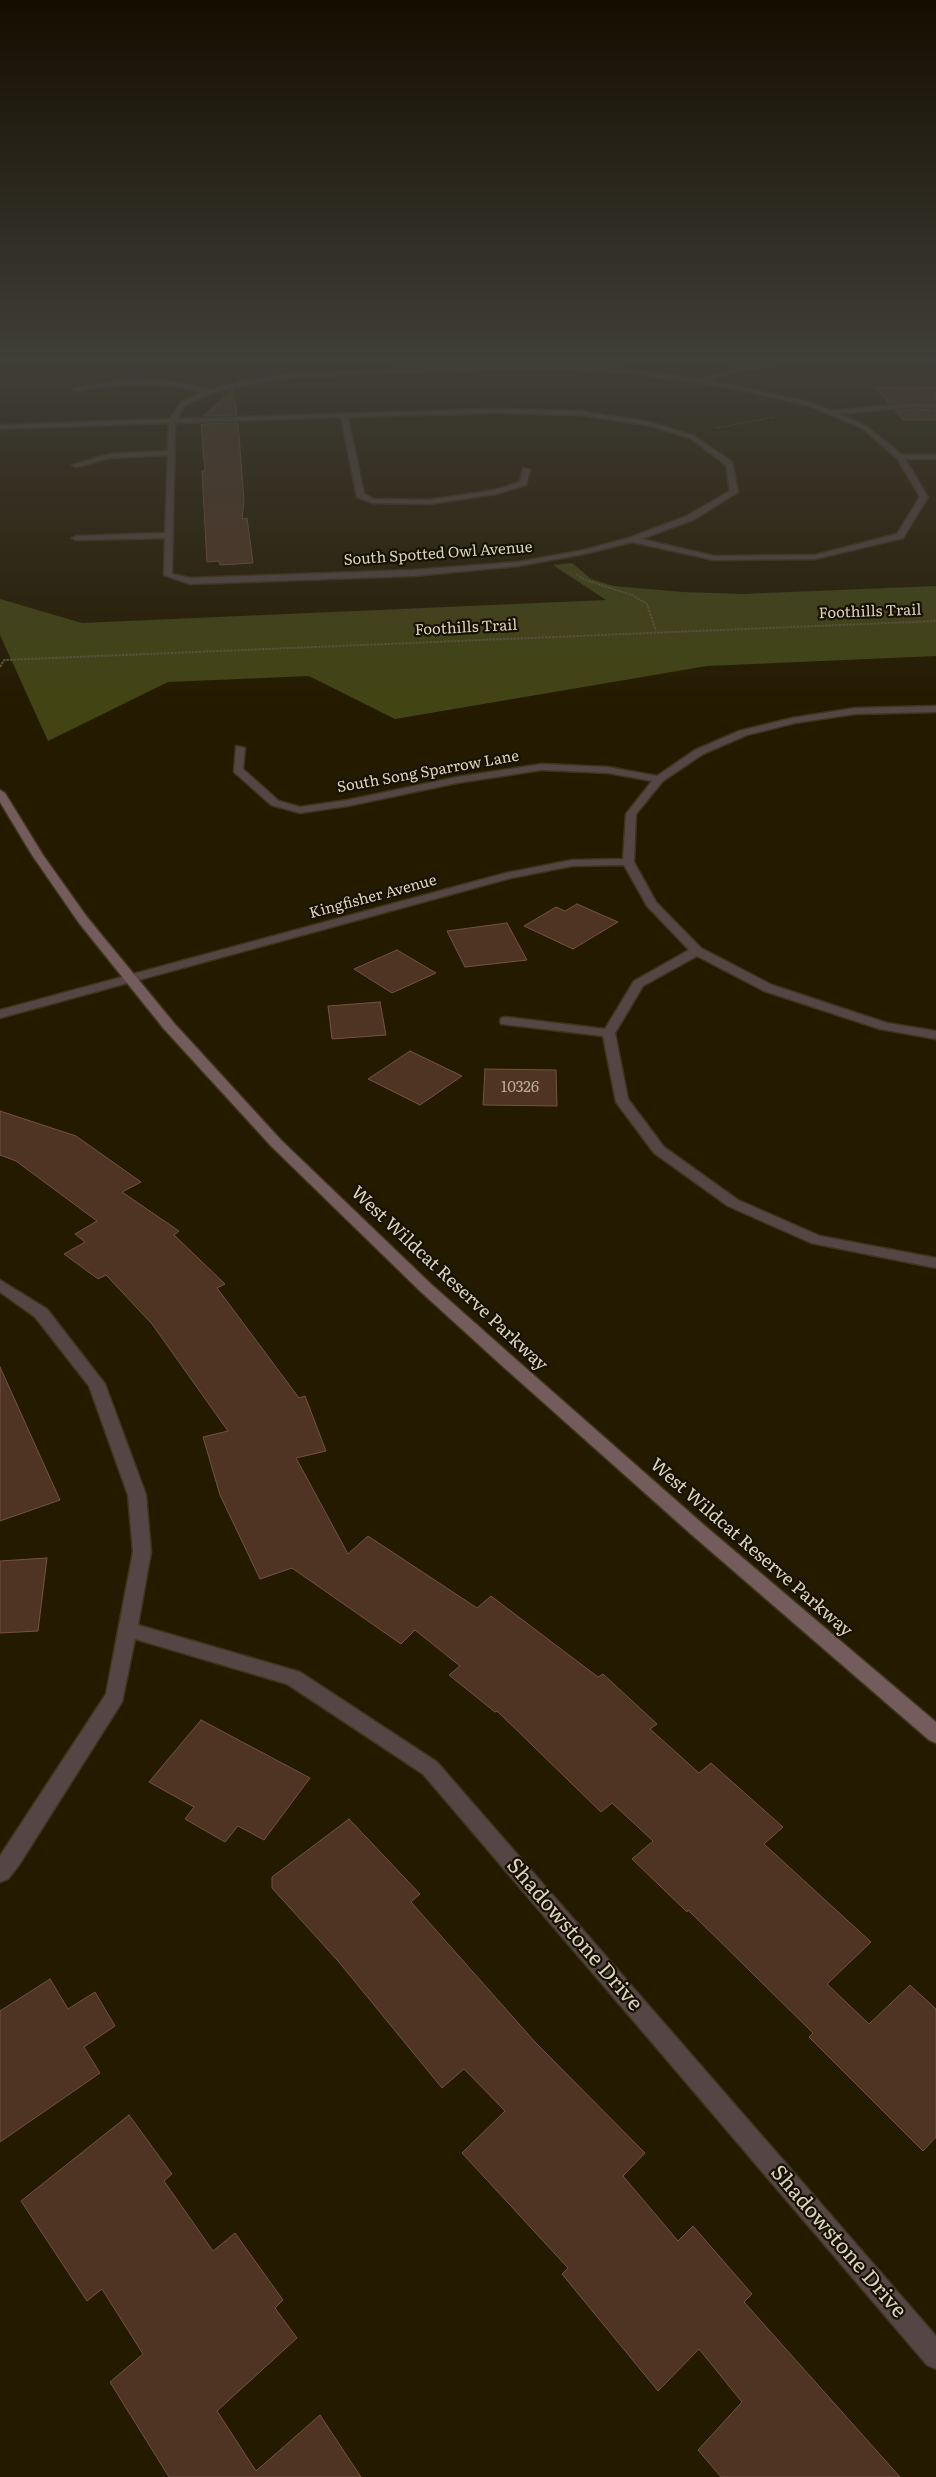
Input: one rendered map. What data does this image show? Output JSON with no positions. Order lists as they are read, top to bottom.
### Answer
{
  "streets": {
    "main road": ["West Wildcat Reserve Parkway"],
    "street": [
      "South Spotted Owl Avenue",
      "South Song Sparrow Lane",
      "Kingfisher Avenue",
      "Shadowstone Drive"
    ],
    "path": ["Foothills Trail"]
  },
  "crossings": [
    ["Kingfisher Avenue", "West Wildcat Reserve Parkway"]
  ],
  "house_numbers": ["10326"]
}
